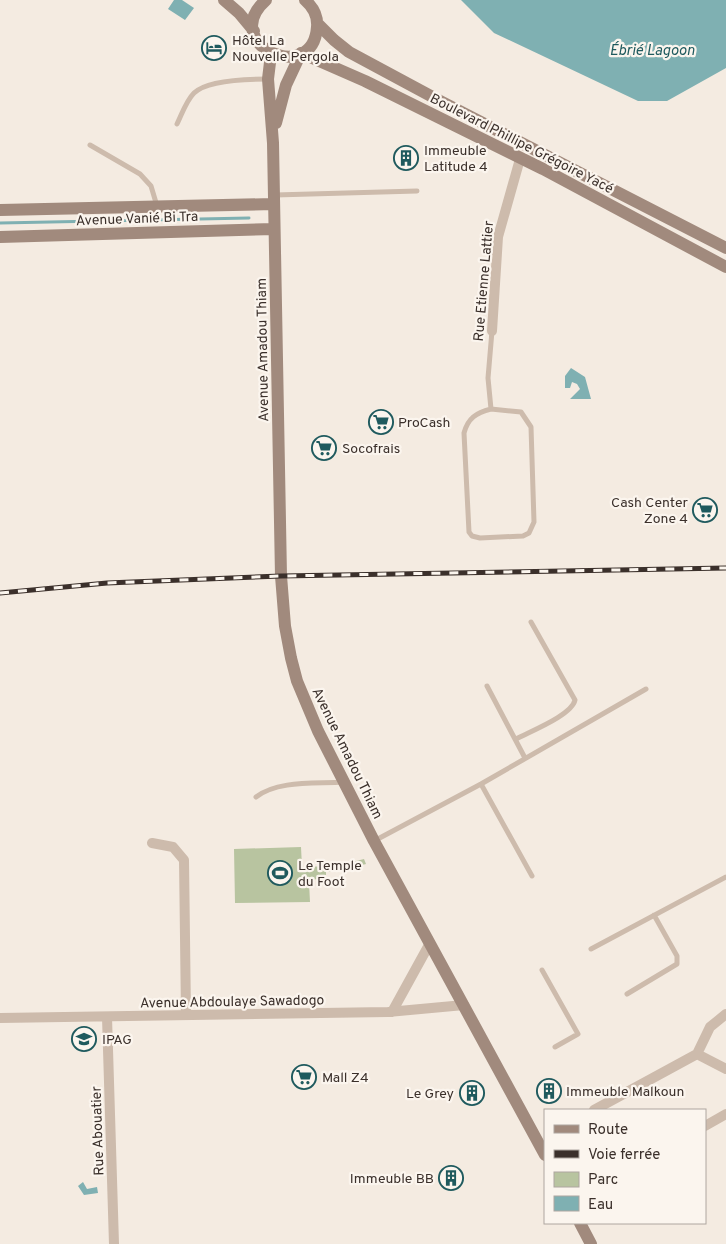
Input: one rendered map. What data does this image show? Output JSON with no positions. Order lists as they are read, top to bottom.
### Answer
{
  "streets": {
    "main road": ["Boulevard Phillipe Grégoire Yacé", "Avenue Vanié Bi Tra", "Avenue Amadou Thiam"],
    "street": ["Rue Etienne Lattier", "Avenue Abdoulaye Sawadogo", "Rue Abouatier"]
  },
  "crossings": [
    ["Boulevard Phillipe Grégoire Yacé", "Rue Etienne Lattier"],
    ["Boulevard Phillipe Grégoire Yacé", "Avenue Amadou Thiam"],
    ["Avenue Vanié Bi Tra", "Avenue Amadou Thiam"],
    ["Avenue Amadou Thiam", "Avenue Abdoulaye Sawadogo"],
    ["Avenue Abdoulaye Sawadogo", "Rue Abouatier"]
  ],
  "water": ["Ébrié Lagoon"],
  "places": {
    "hotel": ["Hôtel La Nouvelle Pergola"],
    "building": [
      "Immeuble Latitude 4",
      "Immeuble Malkoun",
      "Le Grey",
      "Immeuble BB"
    ],
    "supermarket": [
      "ProCash",
      "Socofrais",
      "Cash Center Zone 4",
      "Mall Z4"
    ],
    "sports": ["Le Temple du Foot"],
    "school or university": ["IPAG"]
  },
  "legend": [
    "Route",
    "Voie ferrée",
    "Parc",
    "Eau"
  ]
}
